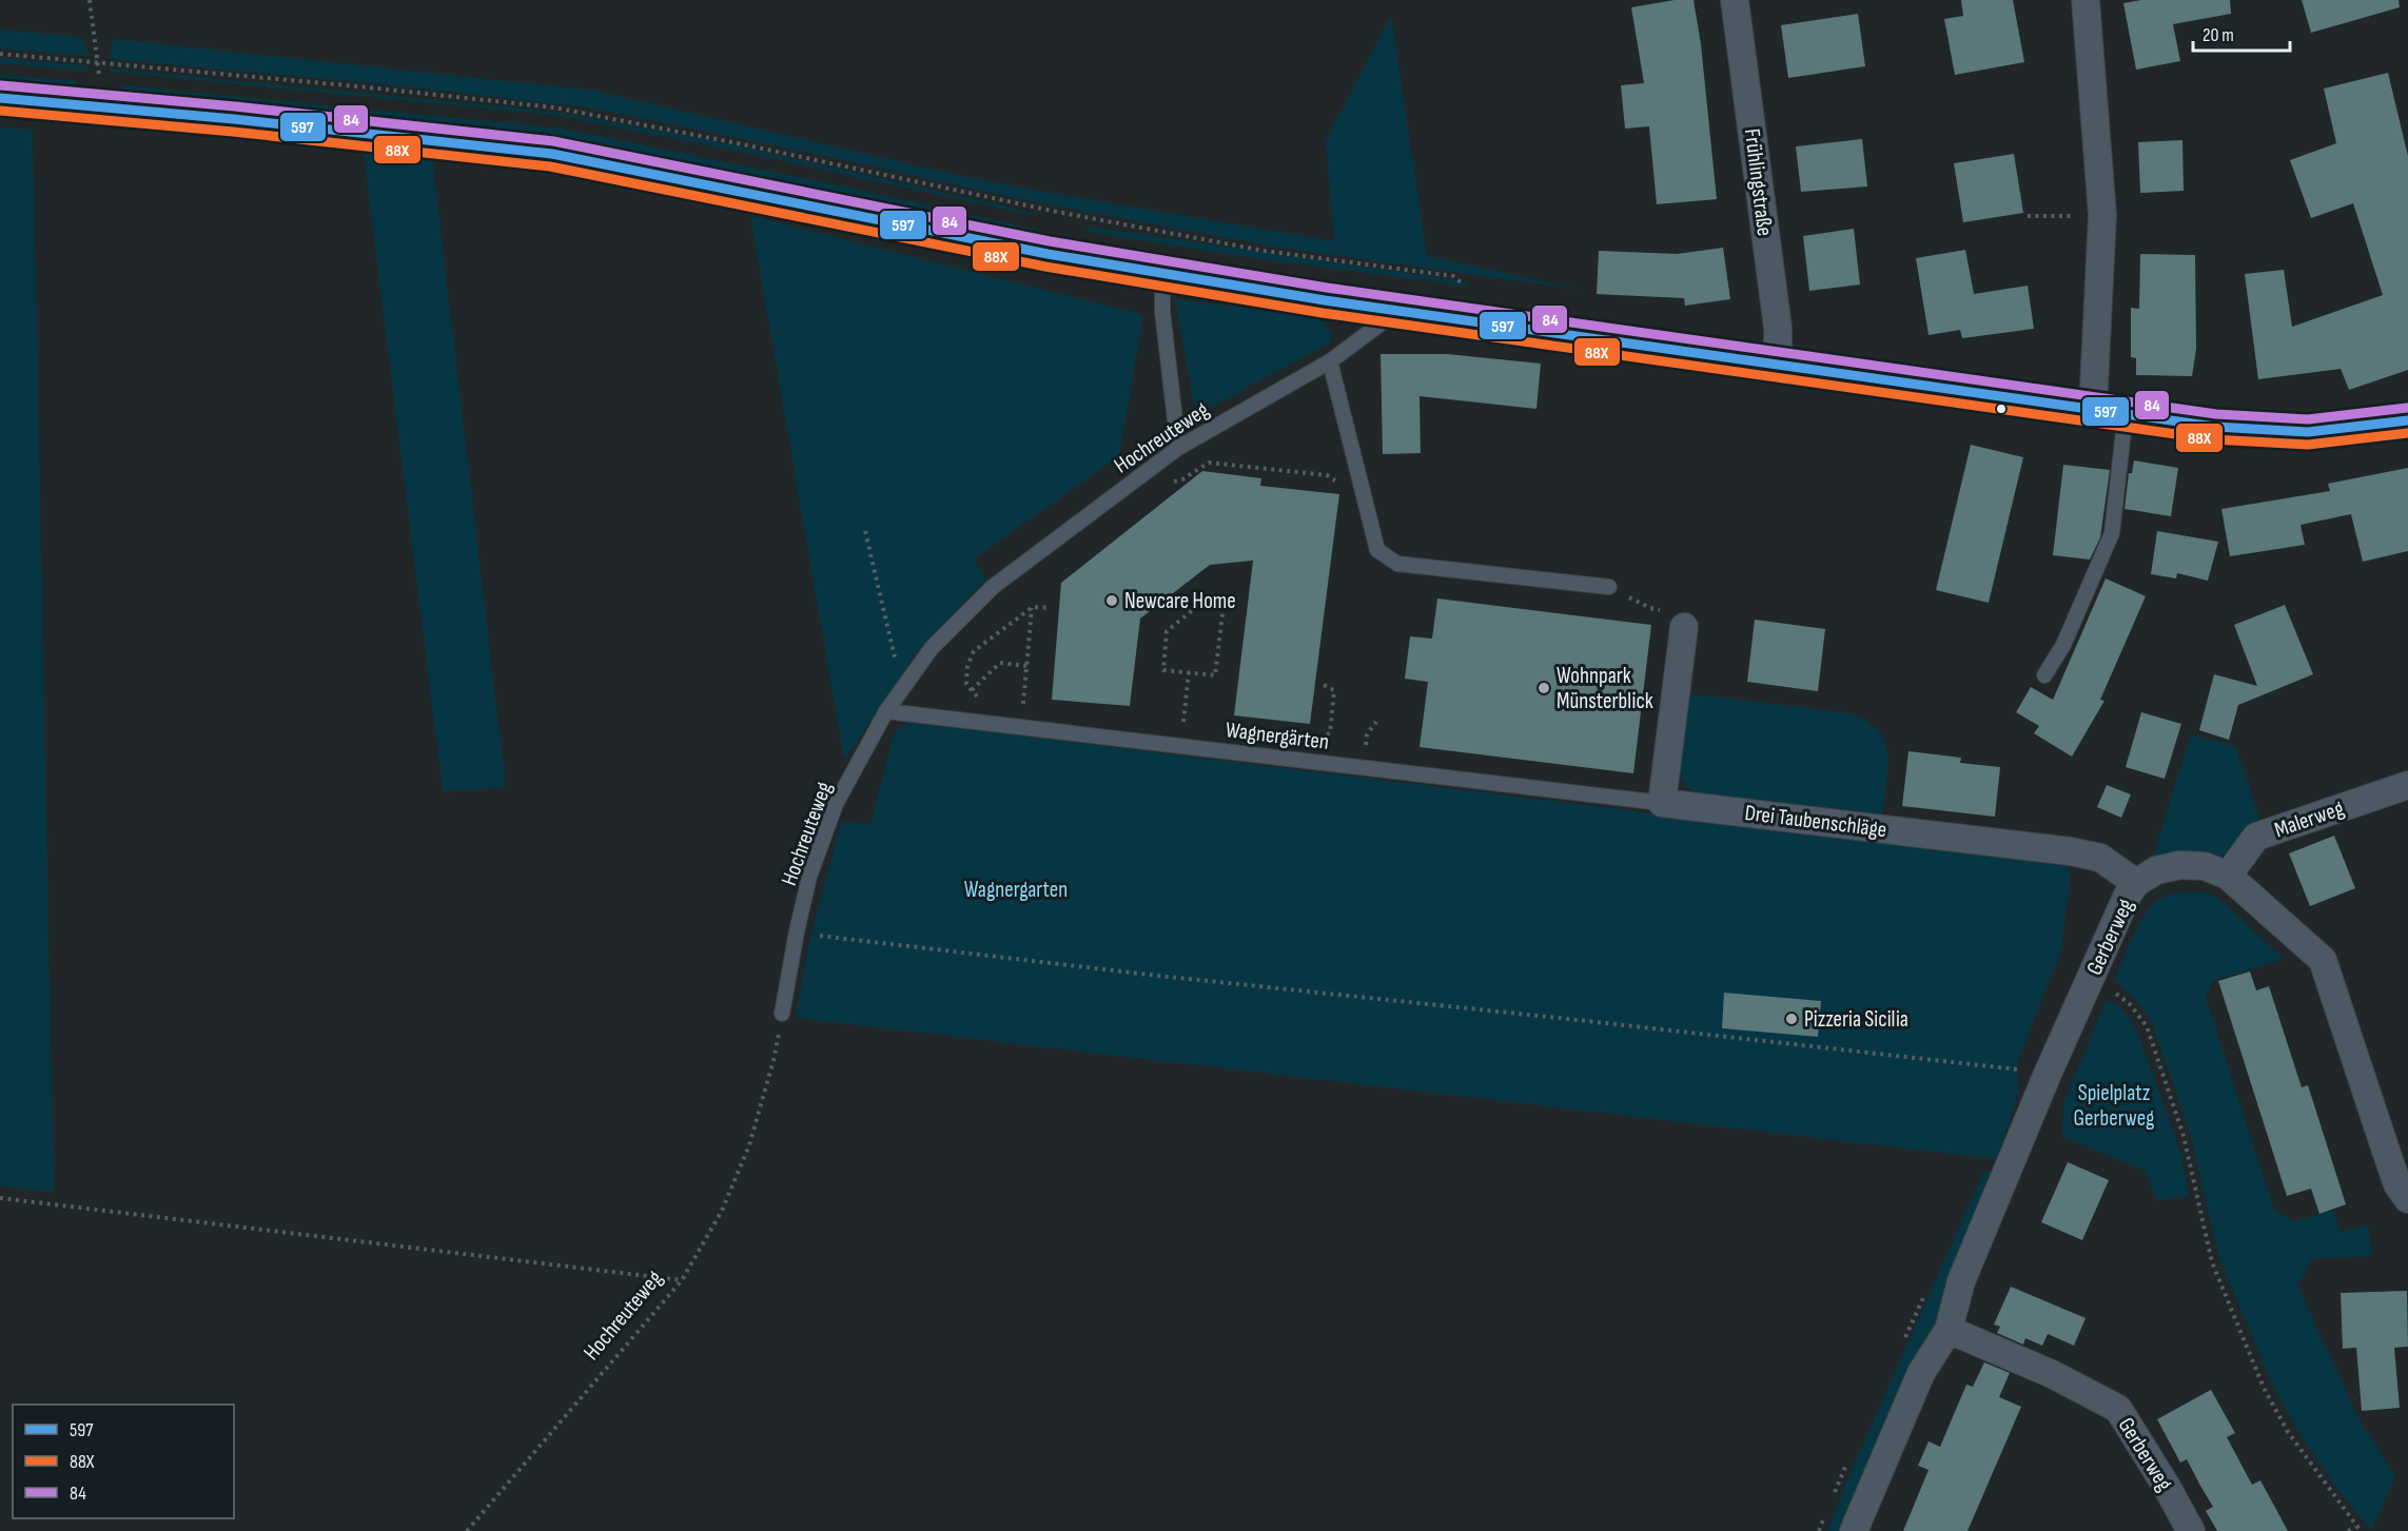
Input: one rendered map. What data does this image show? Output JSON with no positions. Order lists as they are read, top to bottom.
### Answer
{
  "streets": {
    "street": [
      "Frühlingstraße",
      "Malerweg",
      "Drei Taubenschläge",
      "Gerberweg"
    ],
    "lane": ["Hochreuteweg", "Wagnergärten"]
  },
  "crossings": [
    ["Hochreuteweg", "Wagnergärten"],
    ["Wagnergärten", "Drei Taubenschläge"],
    ["Malerweg", "Gerberweg"],
    ["Drei Taubenschläge", "Gerberweg"]
  ],
  "parks": ["Wagnergarten", "Spielplatz Gerberweg"],
  "places": ["Newcare Home", "Wohnpark Münsterblick", "Pizzeria Sicilia"],
  "lines": ["transit line 84", "transit line 597", "transit line 88X"],
  "legend": ["597", "88X", "84"],
  "scale_bar": "20 m"
}
